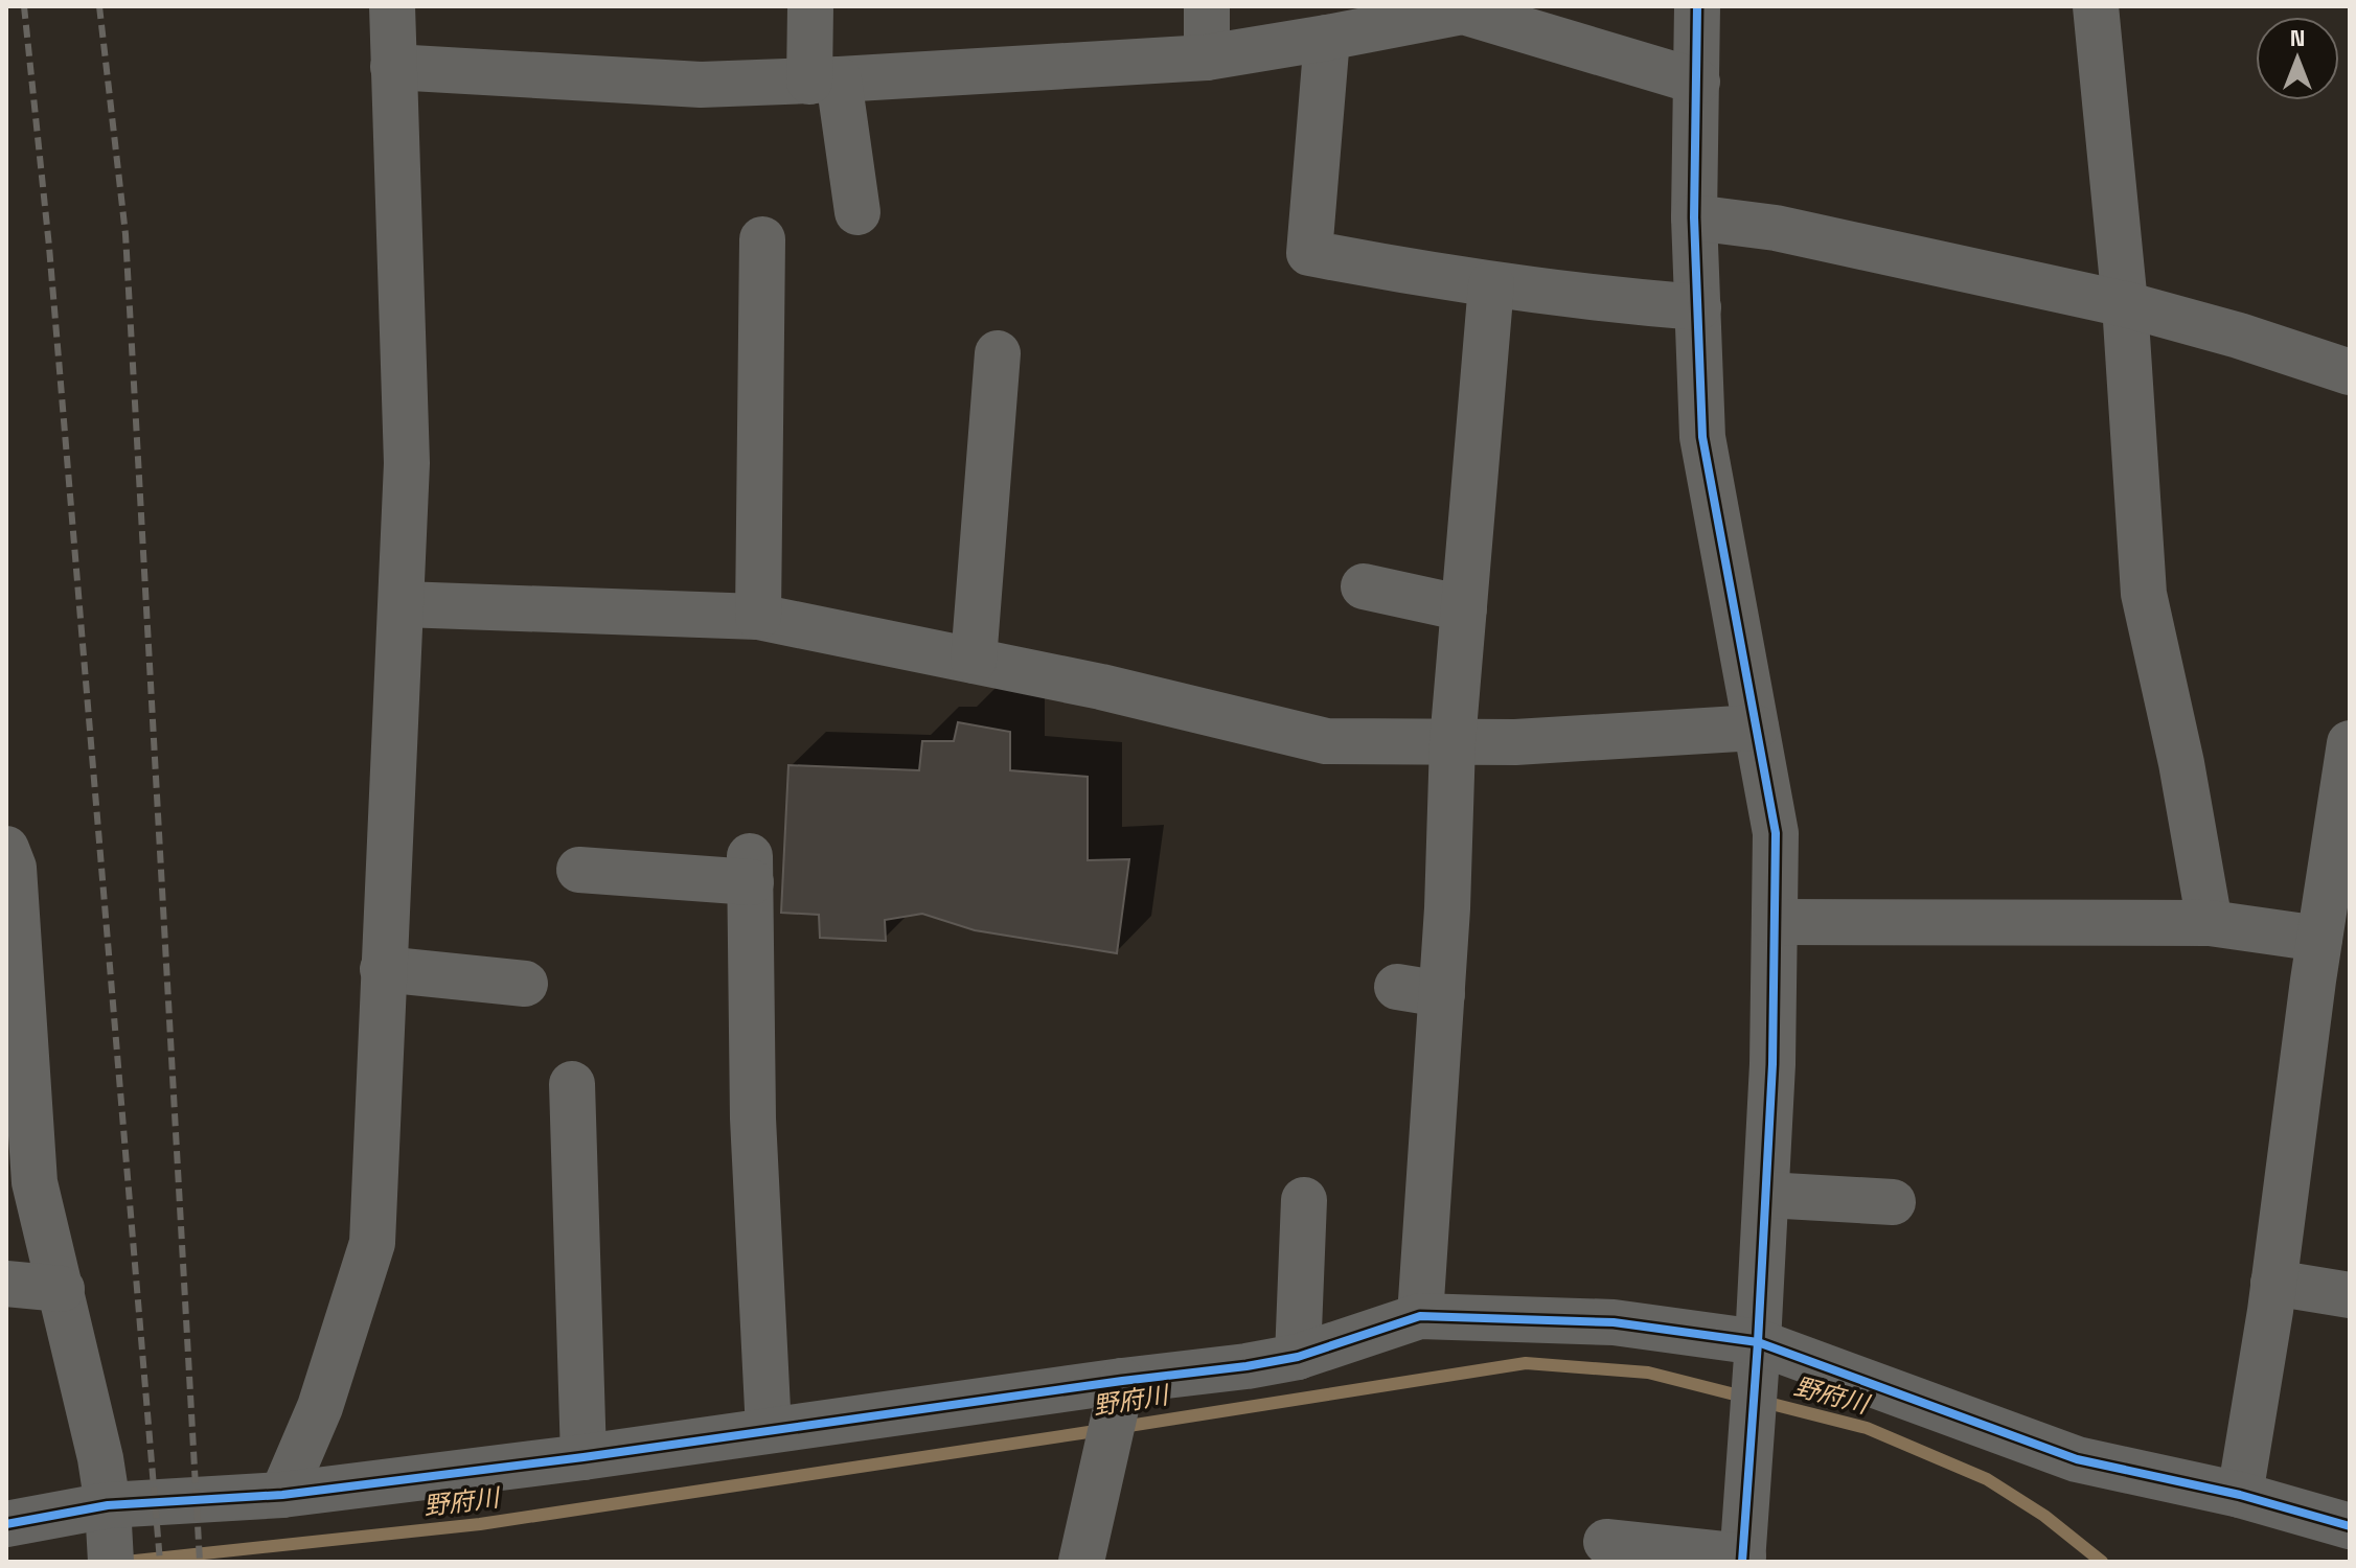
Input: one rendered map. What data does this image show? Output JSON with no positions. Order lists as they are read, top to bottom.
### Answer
{
  "water": ["野府川"],
  "north": "top"
}
